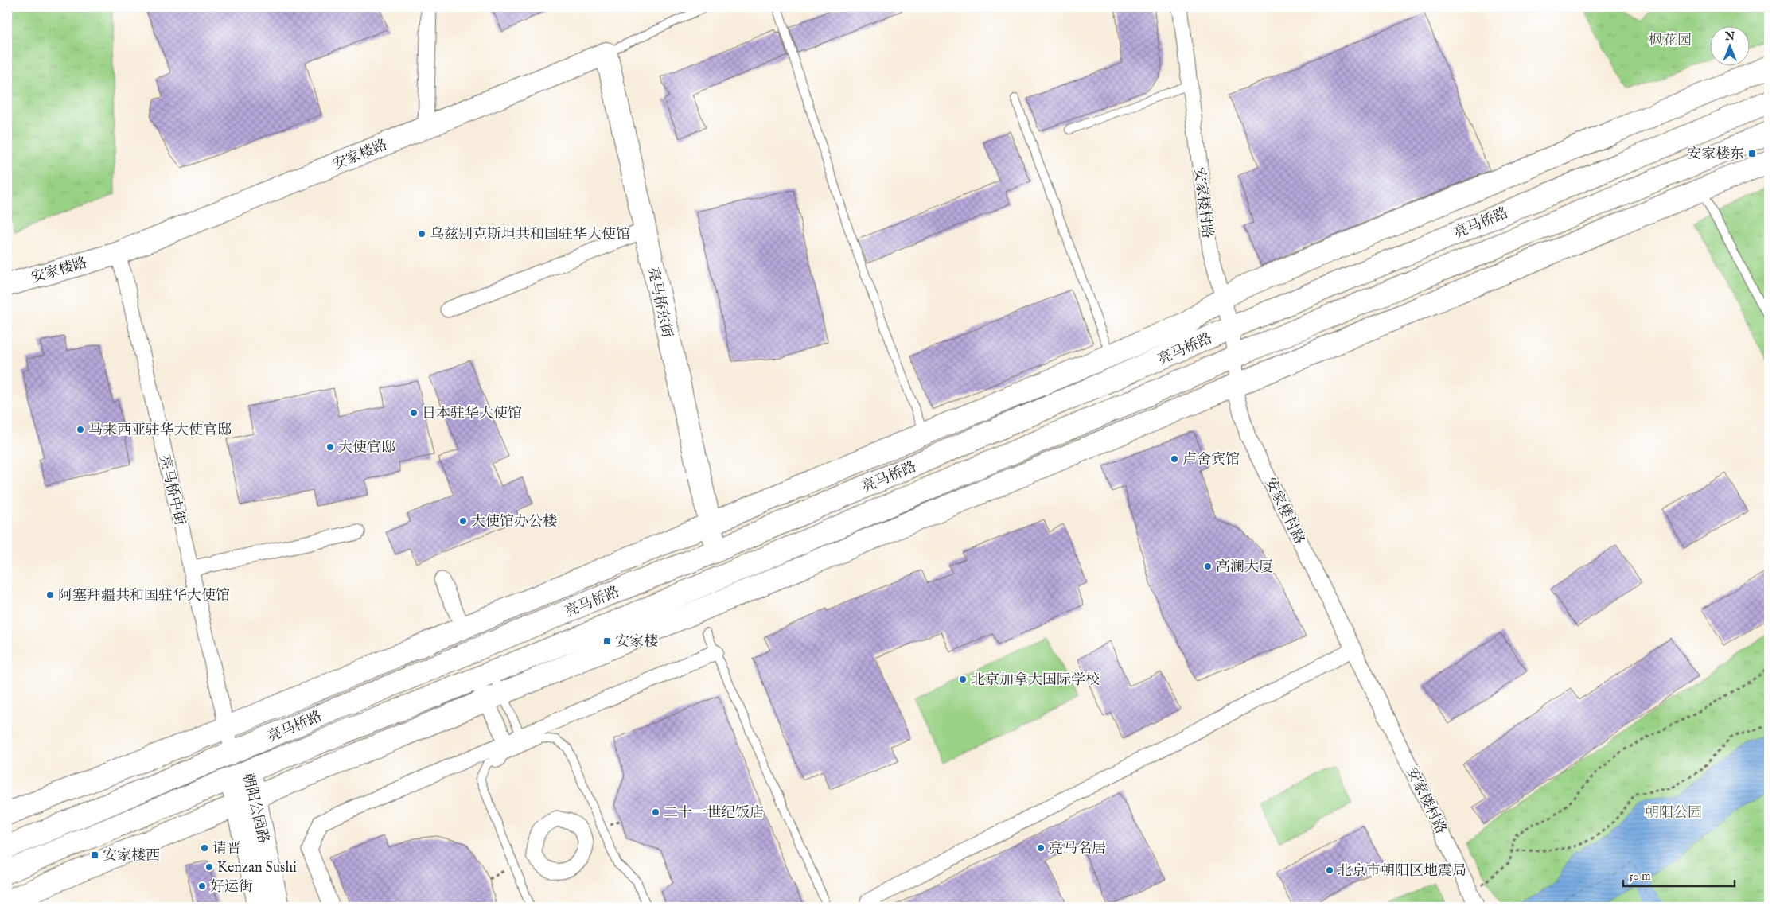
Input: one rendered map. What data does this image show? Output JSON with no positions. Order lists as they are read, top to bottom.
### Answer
{
  "streets": {
    "street": [
      "安家楼路",
      "安家楼村路",
      "亮马桥路",
      "亮马桥东街",
      "亮马桥中街",
      "朝阳公园路"
    ]
  },
  "crossings": [
    ["安家楼路", "亮马桥东街"],
    ["安家楼路", "亮马桥中街"],
    ["安家楼村路", "亮马桥路"],
    ["亮马桥路", "亮马桥东街"],
    ["亮马桥路", "亮马桥中街"],
    ["亮马桥路", "朝阳公园路"],
    ["亮马桥中街", "朝阳公园路"]
  ],
  "parks": ["枫花园", "朝阳公园"],
  "places": {
    "transit": ["安家楼东", "安家楼", "安家楼西"],
    "other": [
      "乌兹别克斯坦共和国驻华大使馆",
      "日本驻华大使馆",
      "马来西亚驻华大使官邸",
      "大使官邸",
      "卢舍宾馆",
      "大使馆办公楼",
      "高澜大厦",
      "阿塞拜疆共和国驻华大使馆",
      "北京加拿大国际学校",
      "二十一世纪饭店",
      "请晋",
      "亮马名居",
      "Kenzan Sushi",
      "北京市朝阳区地震局",
      "好运街"
    ]
  },
  "scale_bar": "50 m",
  "north": "top"
}
